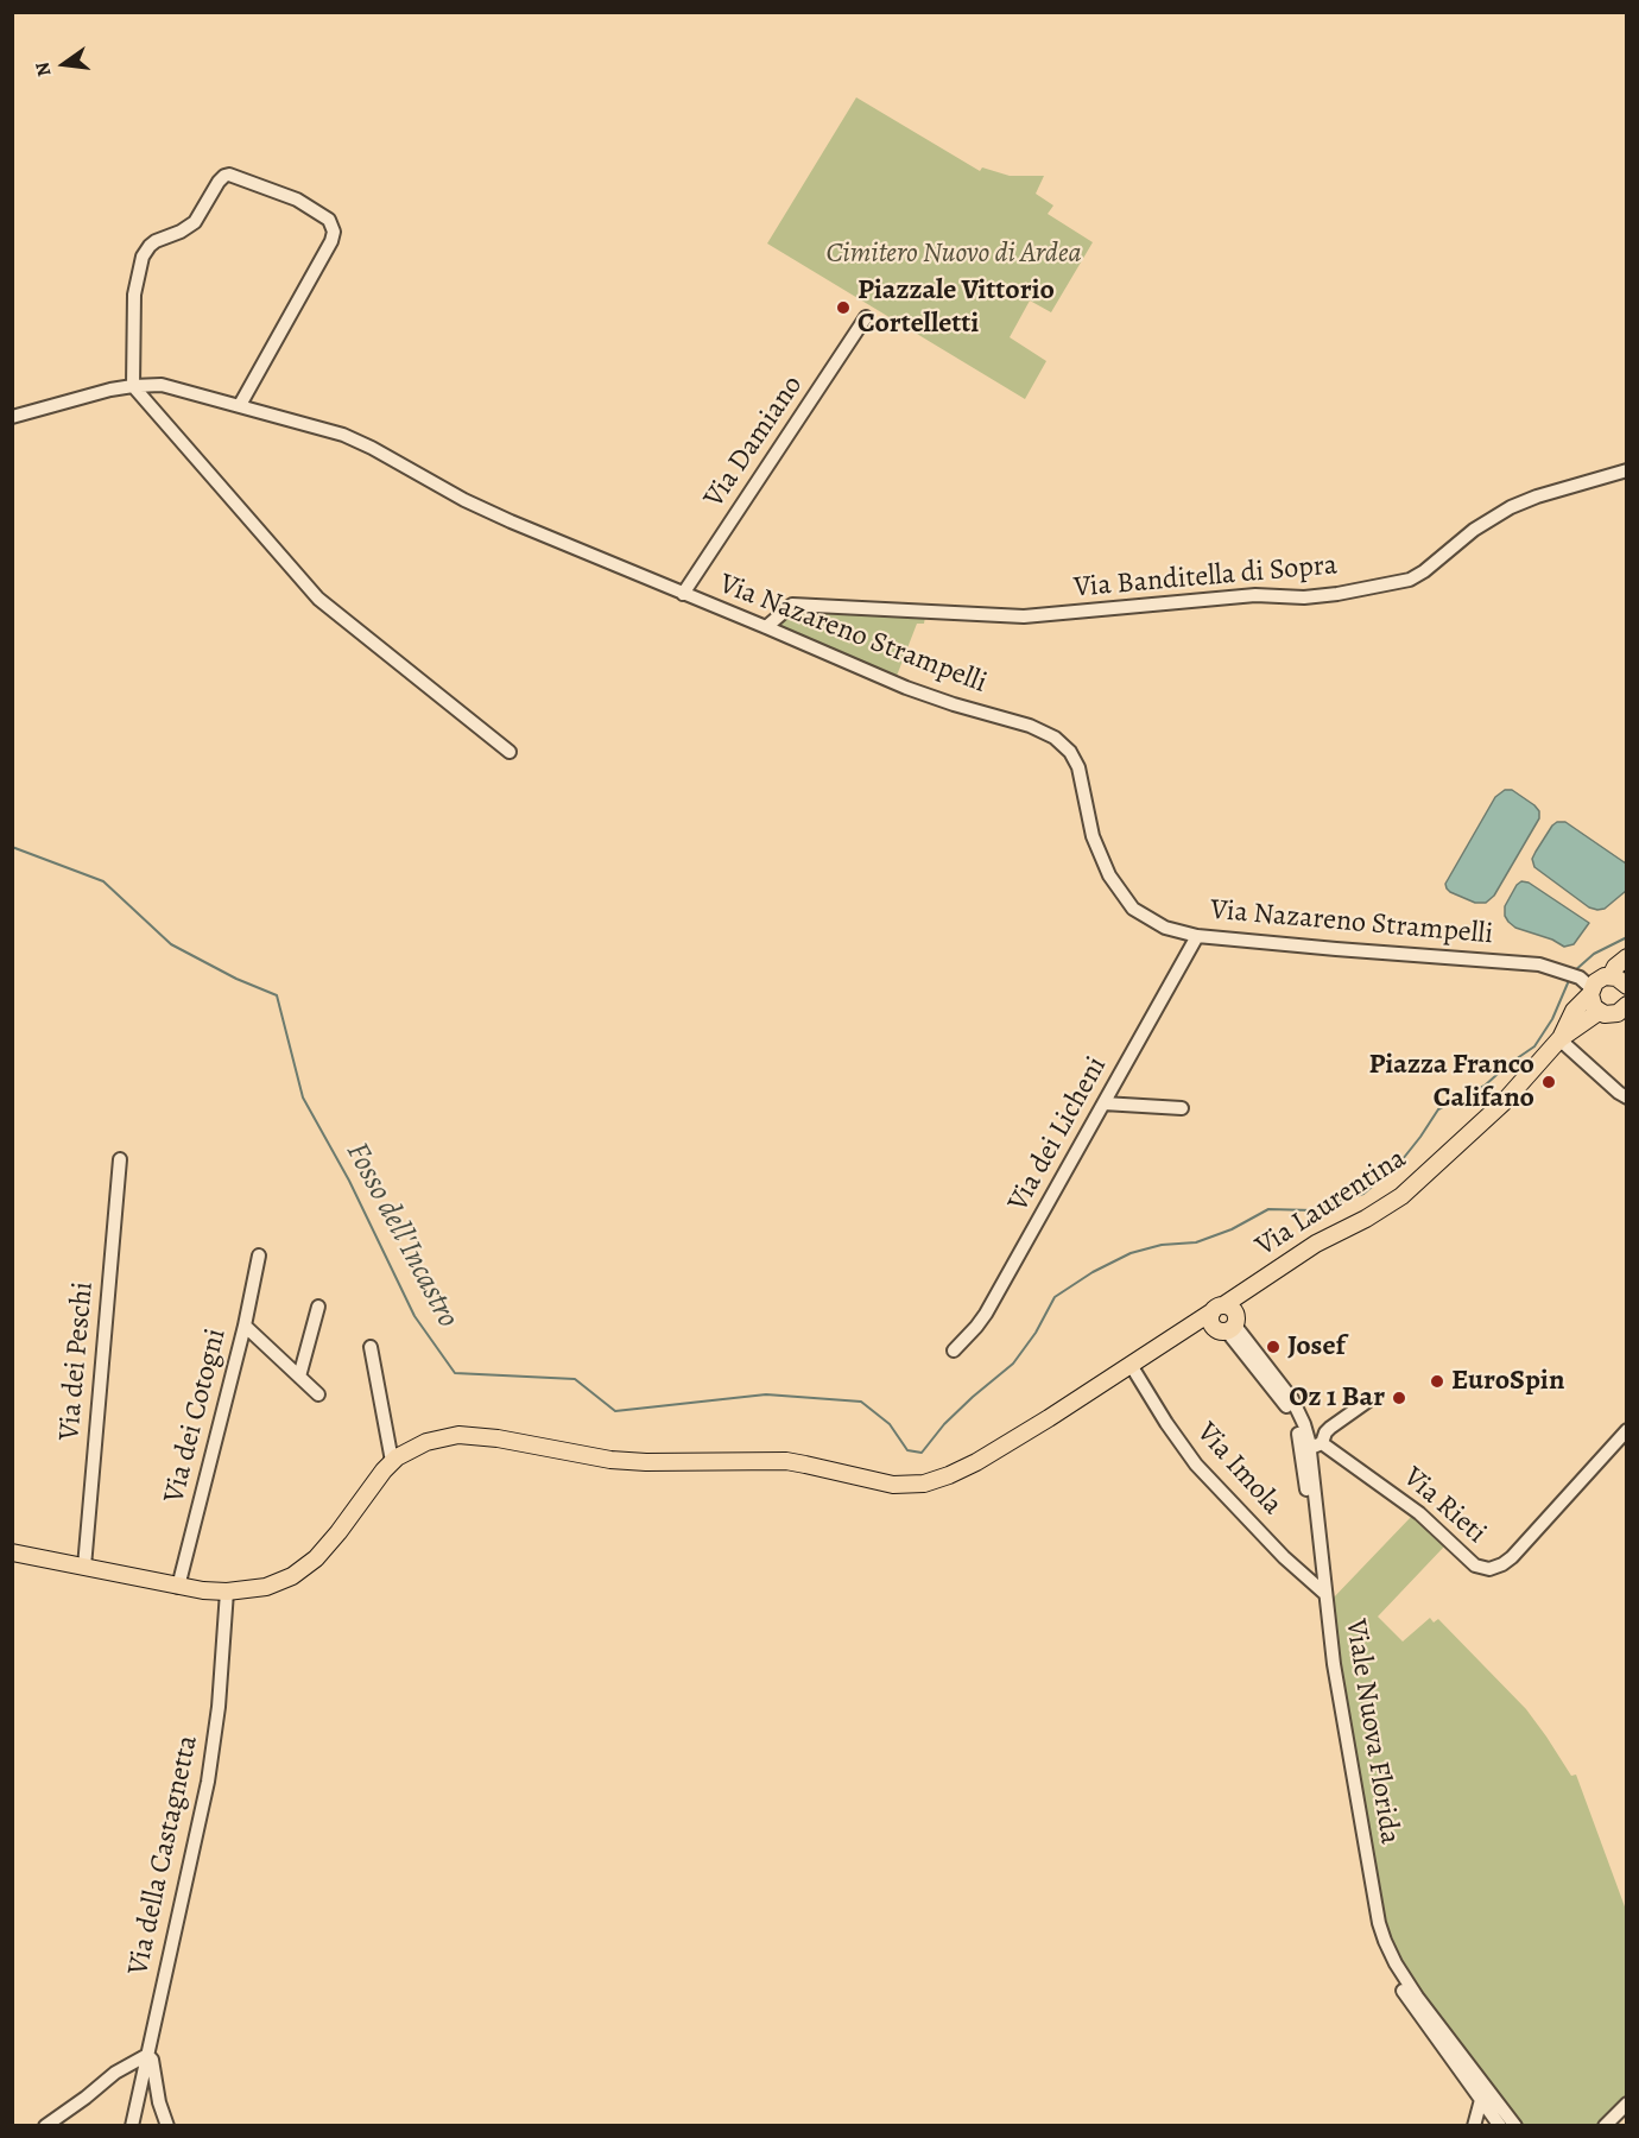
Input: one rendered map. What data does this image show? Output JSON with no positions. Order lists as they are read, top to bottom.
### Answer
{
  "streets": {
    "main road": ["Via Laurentina"],
    "street": [
      "Via Damiano",
      "Via Banditella di Sopra",
      "Via Nazareno Strampelli",
      "Via dei Licheni",
      "Via dei Peschi",
      "Via dei Cotogni",
      "Via Imola",
      "Via Rieti",
      "Viale Nuova Florida",
      "Via della Castagnetta"
    ]
  },
  "crossings": [
    ["Via Damiano", "Via Nazareno Strampelli"],
    ["Via Banditella di Sopra", "Via Nazareno Strampelli"],
    ["Via Nazareno Strampelli", "Via dei Licheni"],
    ["Via Nazareno Strampelli", "Via Laurentina"],
    ["Via Laurentina", "Viale Nuova Florida"],
    ["Via Imola", "Viale Nuova Florida"],
    ["Via Rieti", "Viale Nuova Florida"]
  ],
  "water": ["Fosso dell'Incastro"],
  "parks": ["Cimitero Nuovo di Ardea"],
  "places": [
    "Piazzale Vittorio Cortelletti",
    "Piazza Franco Califano",
    "Josef",
    "EuroSpin",
    "Oz 1 Bar"
  ],
  "north": "left"
}
